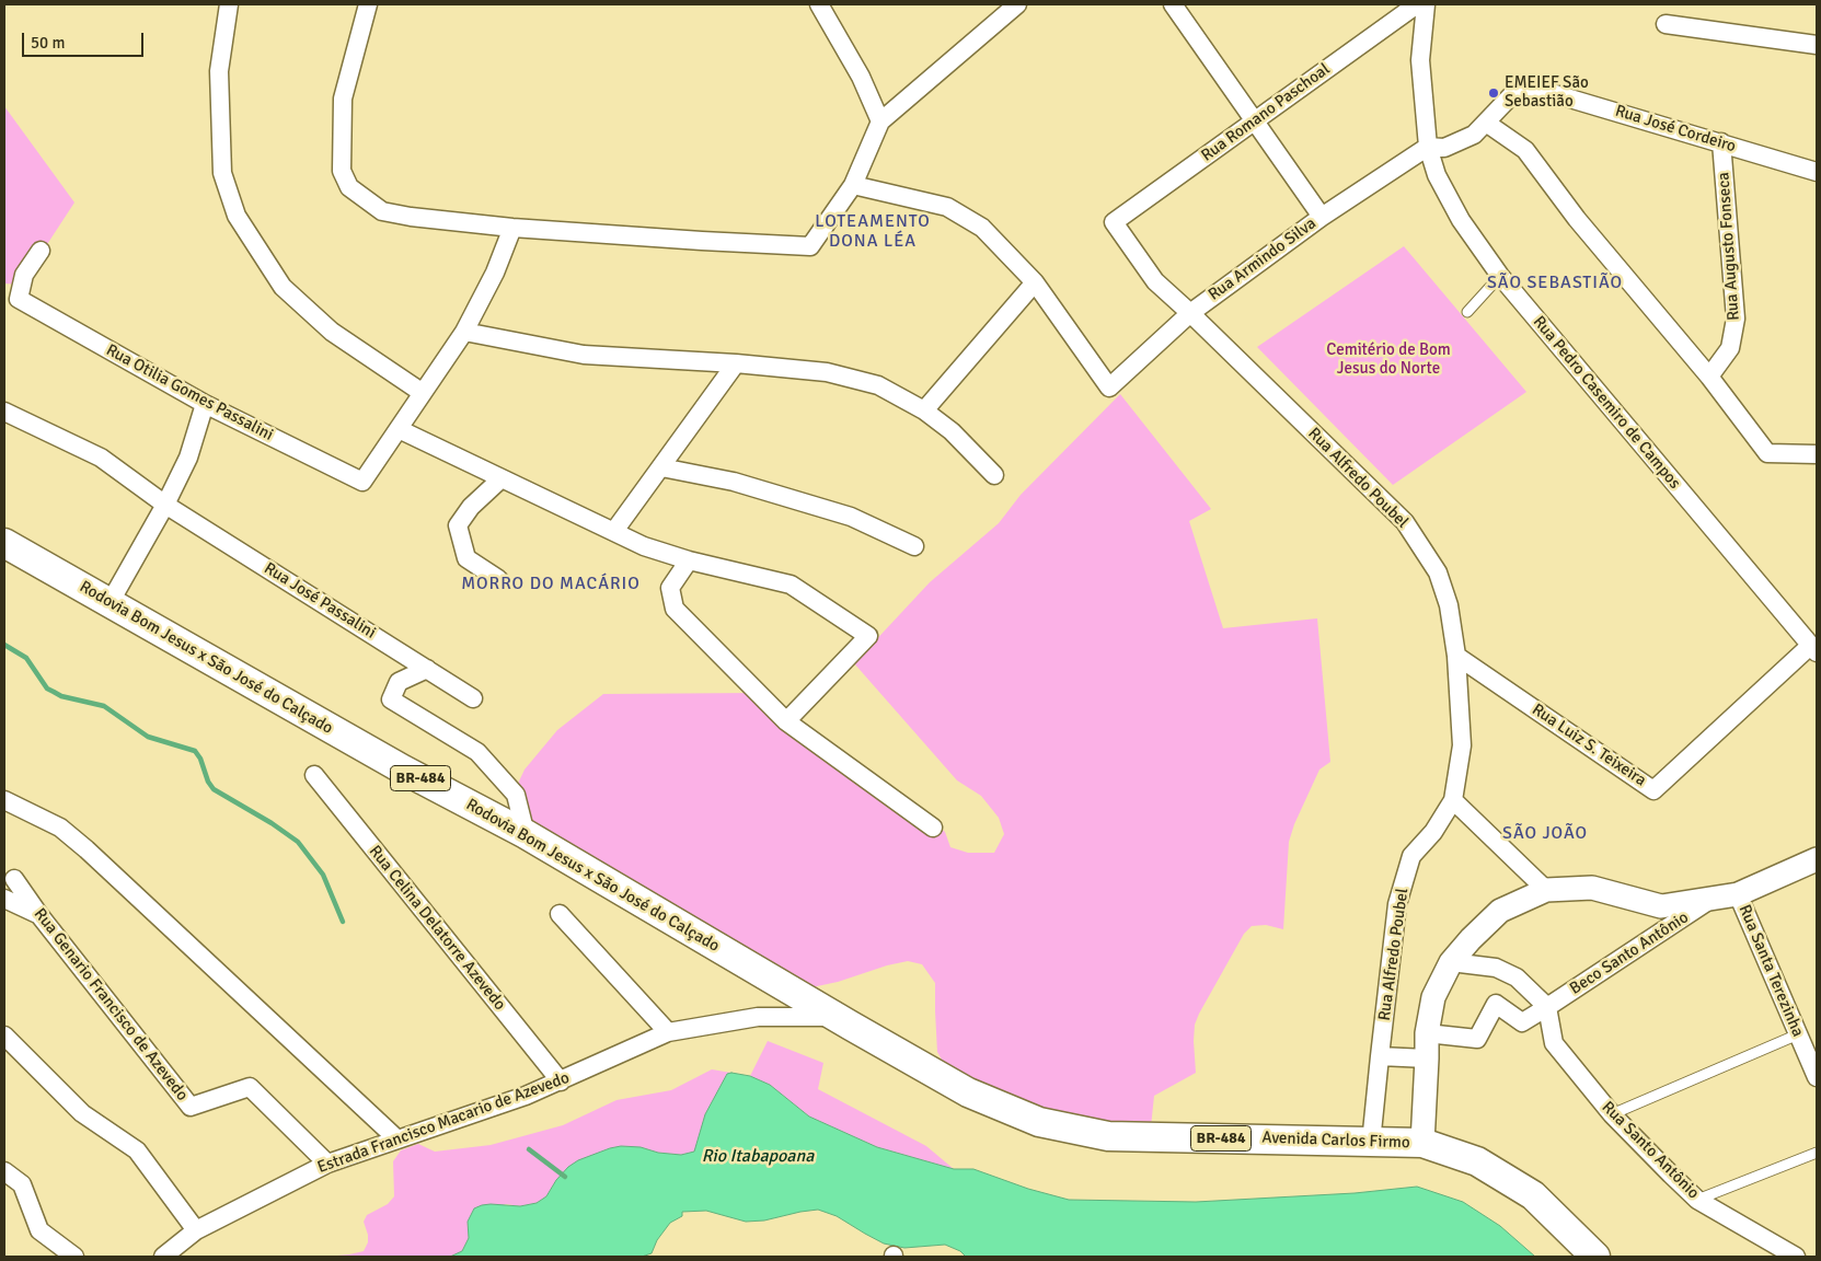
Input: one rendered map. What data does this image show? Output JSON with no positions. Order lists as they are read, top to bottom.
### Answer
{
  "streets": {
    "main road": ["Rodovia Bom Jesus x São José do Calçado", "BR-484", "Avenida Carlos Firmo"],
    "street": [
      "Rua Romano Paschoal",
      "Rua José Cordeiro",
      "Rua Augusto Fonseca",
      "Rua Armindo Silva",
      "Rua Otilia Gomes Passalini",
      "Rua Pedro Casemiro de Campos",
      "Rua Alfredo Poubel",
      "Rua José Passalini",
      "Rua Luiz S. Teixeira",
      "Rua Celina Delatorre Azevedo",
      "Beco Santo Antônio",
      "Rua Santa Terezinha",
      "Rua Genario Francisco de Azevedo",
      "Estrada Francisco Macario de Azevedo",
      "Rua Santo Antônio"
    ]
  },
  "crossings": [
    ["Rua Romano Paschoal", "Rua Alfredo Poubel"],
    ["Rua José Cordeiro", "Rua Augusto Fonseca"],
    ["Rua José Cordeiro", "Rua Armindo Silva"],
    ["Rua José Cordeiro", "Rua Pedro Casemiro de Campos"],
    ["Rua Armindo Silva", "Rua Pedro Casemiro de Campos"],
    ["Rua Armindo Silva", "Rua Alfredo Poubel"],
    ["Rua Pedro Casemiro de Campos", "Rua Luiz S. Teixeira"],
    ["Rua Alfredo Poubel", "Rua Luiz S. Teixeira"],
    ["Rua Alfredo Poubel", "Avenida Carlos Firmo"],
    ["Rodovia Bom Jesus x São José do Calçado", "Estrada Francisco Macario de Azevedo"],
    ["Rodovia Bom Jesus x São José do Calçado", "Avenida Carlos Firmo"],
    ["Rua Celina Delatorre Azevedo", "Estrada Francisco Macario de Azevedo"],
    ["Beco Santo Antônio", "Rua Santo Antônio"],
    ["Rua Genario Francisco de Azevedo", "Estrada Francisco Macario de Azevedo"],
    ["Estrada Francisco Macario de Azevedo", "Avenida Carlos Firmo"]
  ],
  "districts": [
    "LOTEAMENTO DONA LÉA",
    "SÃO SEBASTIÃO",
    "MORRO DO MACÁRIO",
    "SÃO JOÃO"
  ],
  "water": ["Rio Itabapoana"],
  "parks": ["Cemitério de Bom Jesus do Norte"],
  "places": ["EMEIEF São Sebastião"],
  "scale_bar": "50 m"
}
